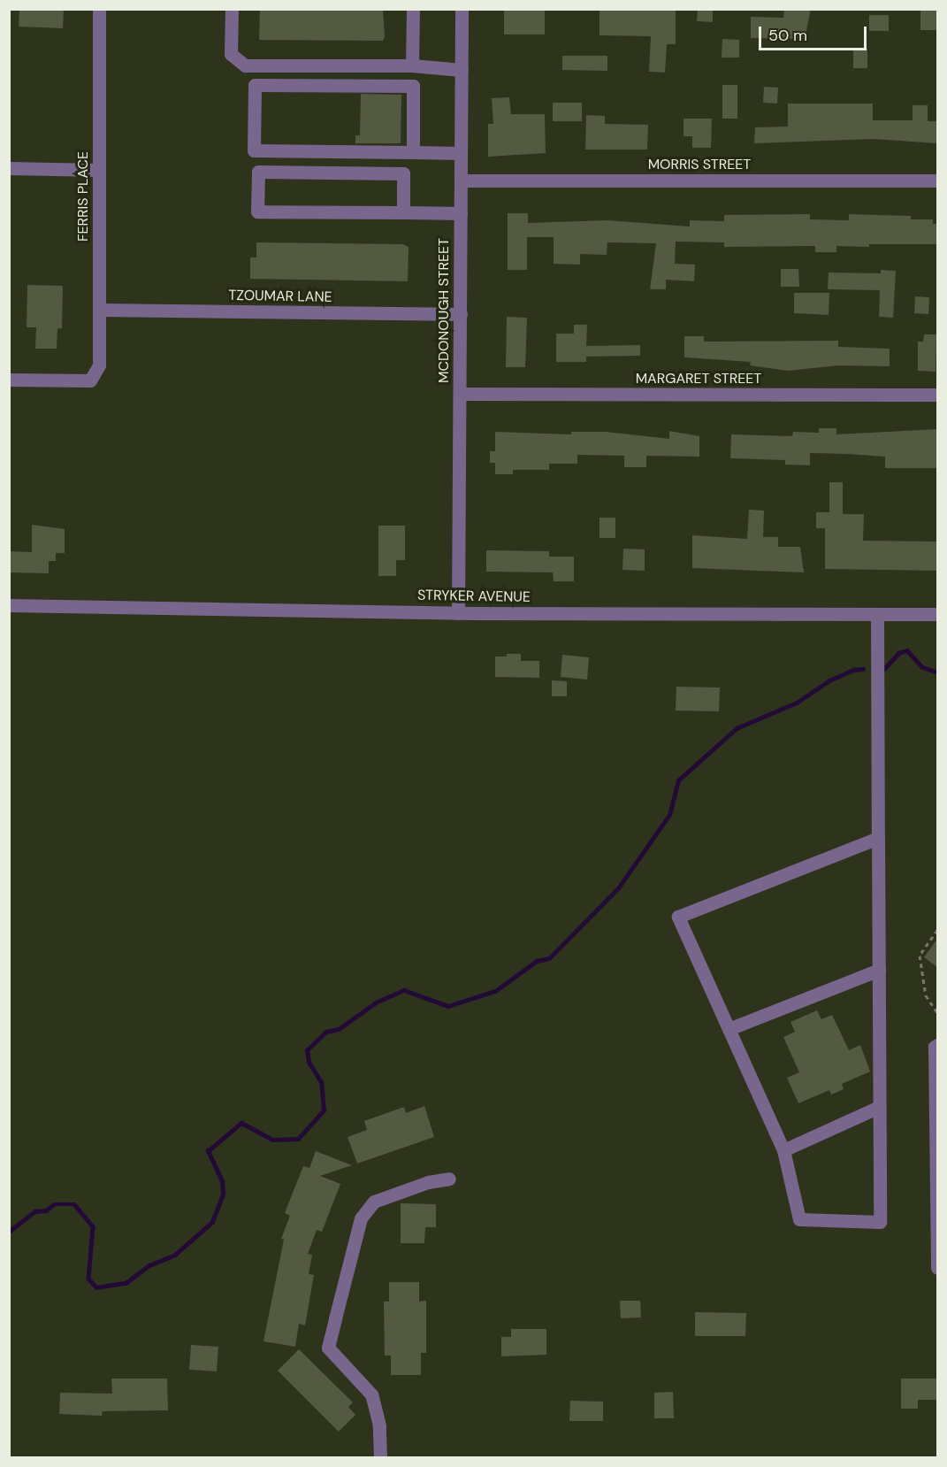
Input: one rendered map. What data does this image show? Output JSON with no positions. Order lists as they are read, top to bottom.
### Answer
{
  "streets": {
    "street": [
      "MORRIS STREET",
      "FERRIS PLACE",
      "TZOUMAR LANE",
      "MCDONOUGH STREET",
      "MARGARET STREET",
      "STRYKER AVENUE"
    ]
  },
  "crossings": [
    ["MORRIS STREET", "MCDONOUGH STREET"],
    ["FERRIS PLACE", "TZOUMAR LANE"],
    ["TZOUMAR LANE", "MCDONOUGH STREET"],
    ["MCDONOUGH STREET", "MARGARET STREET"],
    ["MCDONOUGH STREET", "STRYKER AVENUE"]
  ],
  "scale_bar": "50 m"
}
